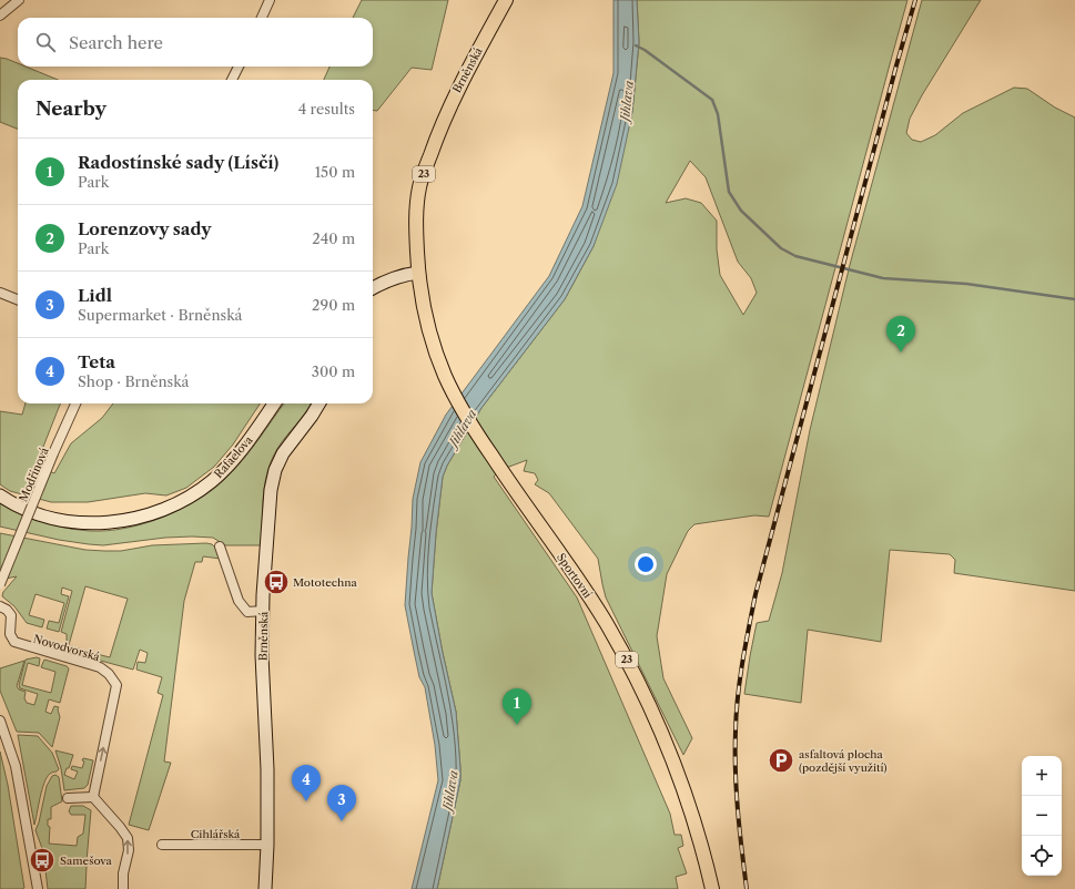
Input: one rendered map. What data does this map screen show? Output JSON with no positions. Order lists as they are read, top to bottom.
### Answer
{
  "streets": {
    "main road": ["Brněnská", "23", "Sportovní"],
    "street": [
      "Rafaelova",
      "Modřínová",
      "Novodvorská",
      "Cihlářská"
    ]
  },
  "crossings": [
    ["Brněnská", "Sportovní"],
    ["Brněnská", "Cihlářská"]
  ],
  "water": ["Jihlava"],
  "places": {
    "bus stop": ["Mototechna", "Samešova"],
    "parking": ["asfaltová plocha (pozdější využití)"]
  },
  "page": {
    "search": "Search here",
    "heading": ["Nearby", "4 results"],
    "list": [
      {
        "mark": "1",
        "name": "Radostínské sady (Lísčí)",
        "note": "Park",
        "value": "150 m"
      },
      {
        "mark": "2",
        "name": "Lorenzovy sady",
        "note": "Park",
        "value": "240 m"
      },
      {
        "mark": "3",
        "name": "Lidl",
        "note": "Supermarket · Brněnská",
        "value": "290 m"
      },
      {
        "mark": "4",
        "name": "Teta",
        "note": "Shop · Brněnská",
        "value": "300 m"
      }
    ],
    "pins": [
      "2",
      "1",
      "4",
      "3"
    ],
    "map_buttons": ["+", "−"]
  }
}
